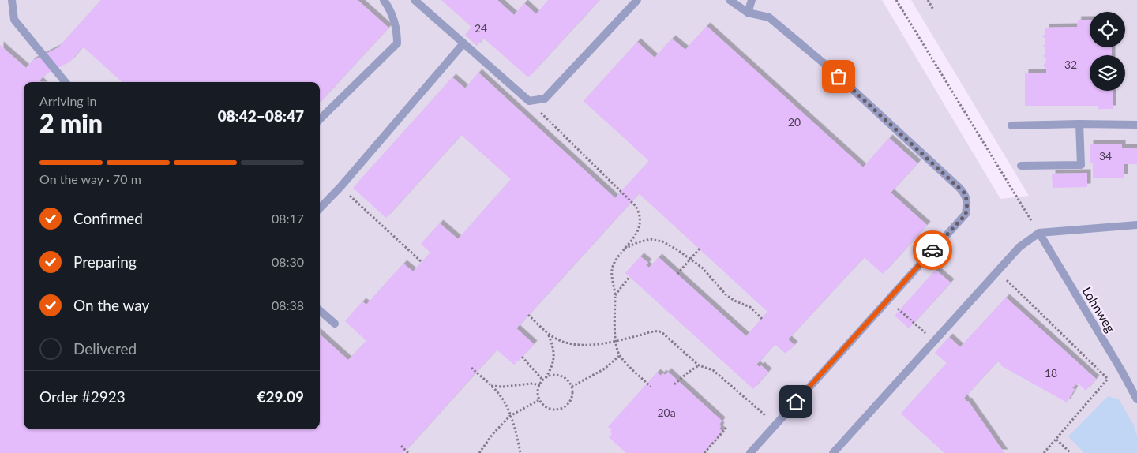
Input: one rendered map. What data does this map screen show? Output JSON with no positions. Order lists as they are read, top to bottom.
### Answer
{
  "streets": {
    "lane": ["Lohnweg"]
  },
  "house_numbers": [
    "24",
    "32",
    "20",
    "34",
    "18",
    "20a"
  ],
  "page": {
    "heading": ["2 min", "Arriving in", "08:42–08:47"],
    "panel": ["Order #2923", "€29.09"],
    "bar": "On the way · 70 m",
    "list": [
      ["Confirmed", "08:17"],
      ["Preparing", "08:30"],
      ["On the way", "08:38"],
      "Delivered"
    ]
  }
}
